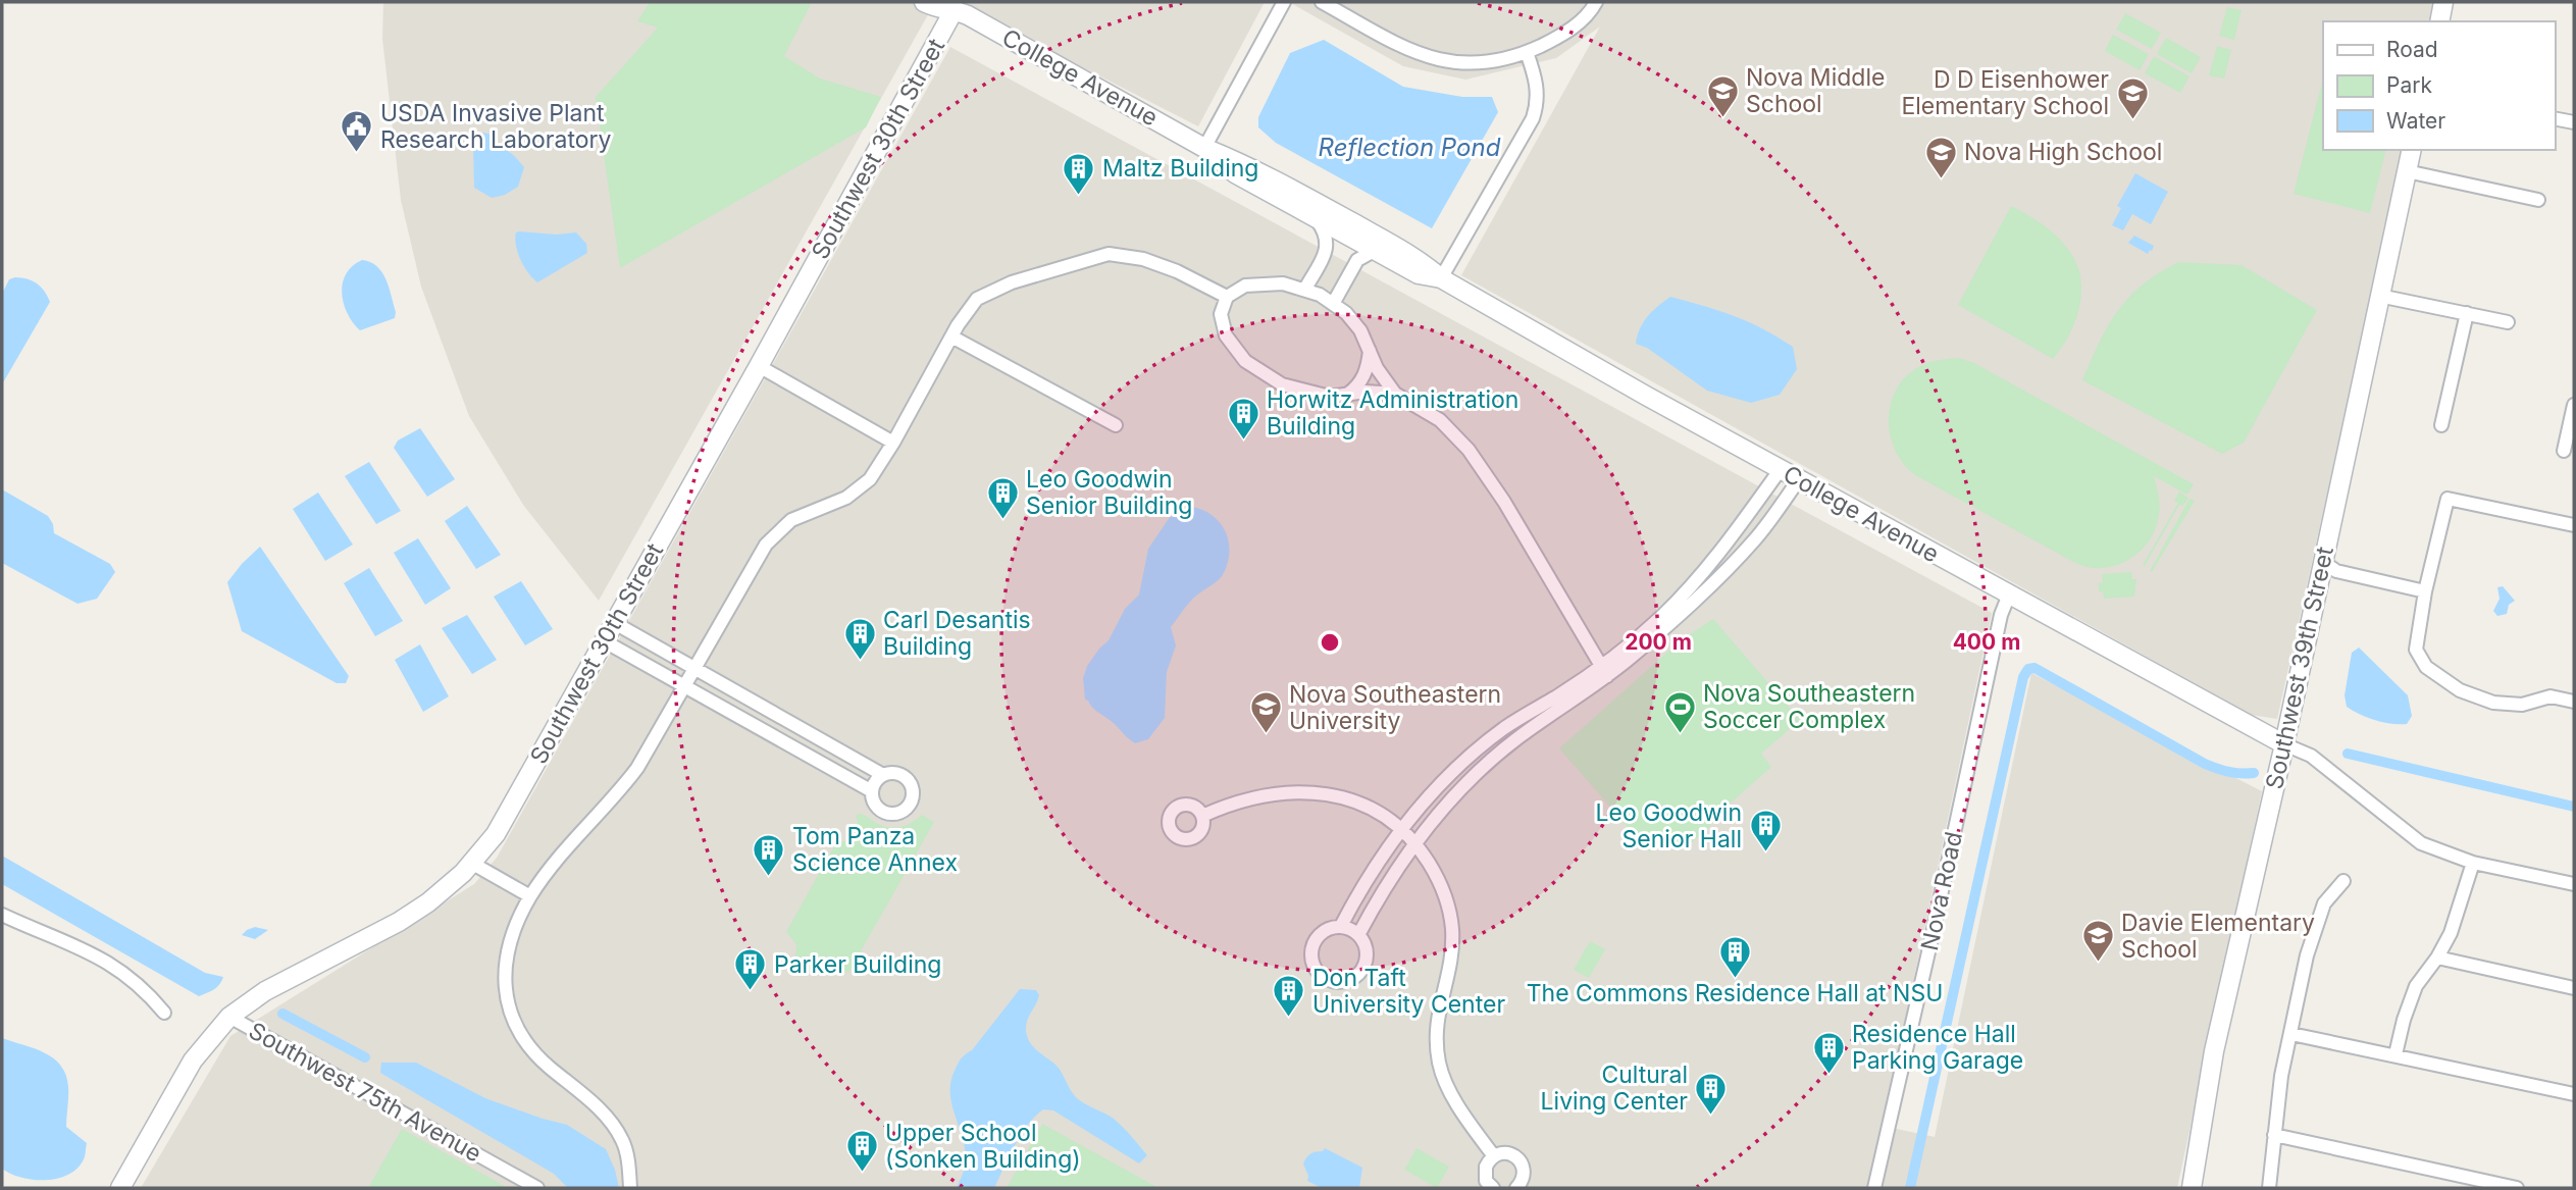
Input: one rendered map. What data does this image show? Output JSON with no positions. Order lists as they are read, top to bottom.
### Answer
{
  "streets": {
    "street": [
      "College Avenue",
      "Southwest 30th Street",
      "Southwest 39th Street",
      "Nova Road",
      "Southwest 75th Avenue"
    ]
  },
  "crossings": [
    ["College Avenue", "Southwest 30th Street"],
    ["College Avenue", "Southwest 39th Street"],
    ["College Avenue", "Nova Road"],
    ["Southwest 30th Street", "Southwest 75th Avenue"]
  ],
  "water": ["Reflection Pond"],
  "places": {
    "school or university": [
      "Nova Middle School",
      "D D Eisenhower Elementary School",
      "Nova High School",
      "Nova Southeastern University",
      "Davie Elementary School"
    ],
    "public building": ["USDA Invasive Plant Research Laboratory"],
    "building": [
      "Maltz Building",
      "Horwitz Administration Building",
      "Leo Goodwin Senior Building",
      "Carl Desantis Building",
      "Leo Goodwin Senior Hall",
      "Tom Panza Science Annex",
      "The Commons Residence Hall at NSU",
      "Parker Building",
      "Don Taft University Center",
      "Residence Hall Parking Garage",
      "Cultural Living Center",
      "Upper School (Sonken Building)"
    ],
    "sports": ["Nova Southeastern Soccer Complex"]
  },
  "legend": ["Road", "Park", "Water"],
  "rings": ["200 m", "400 m"]
}
